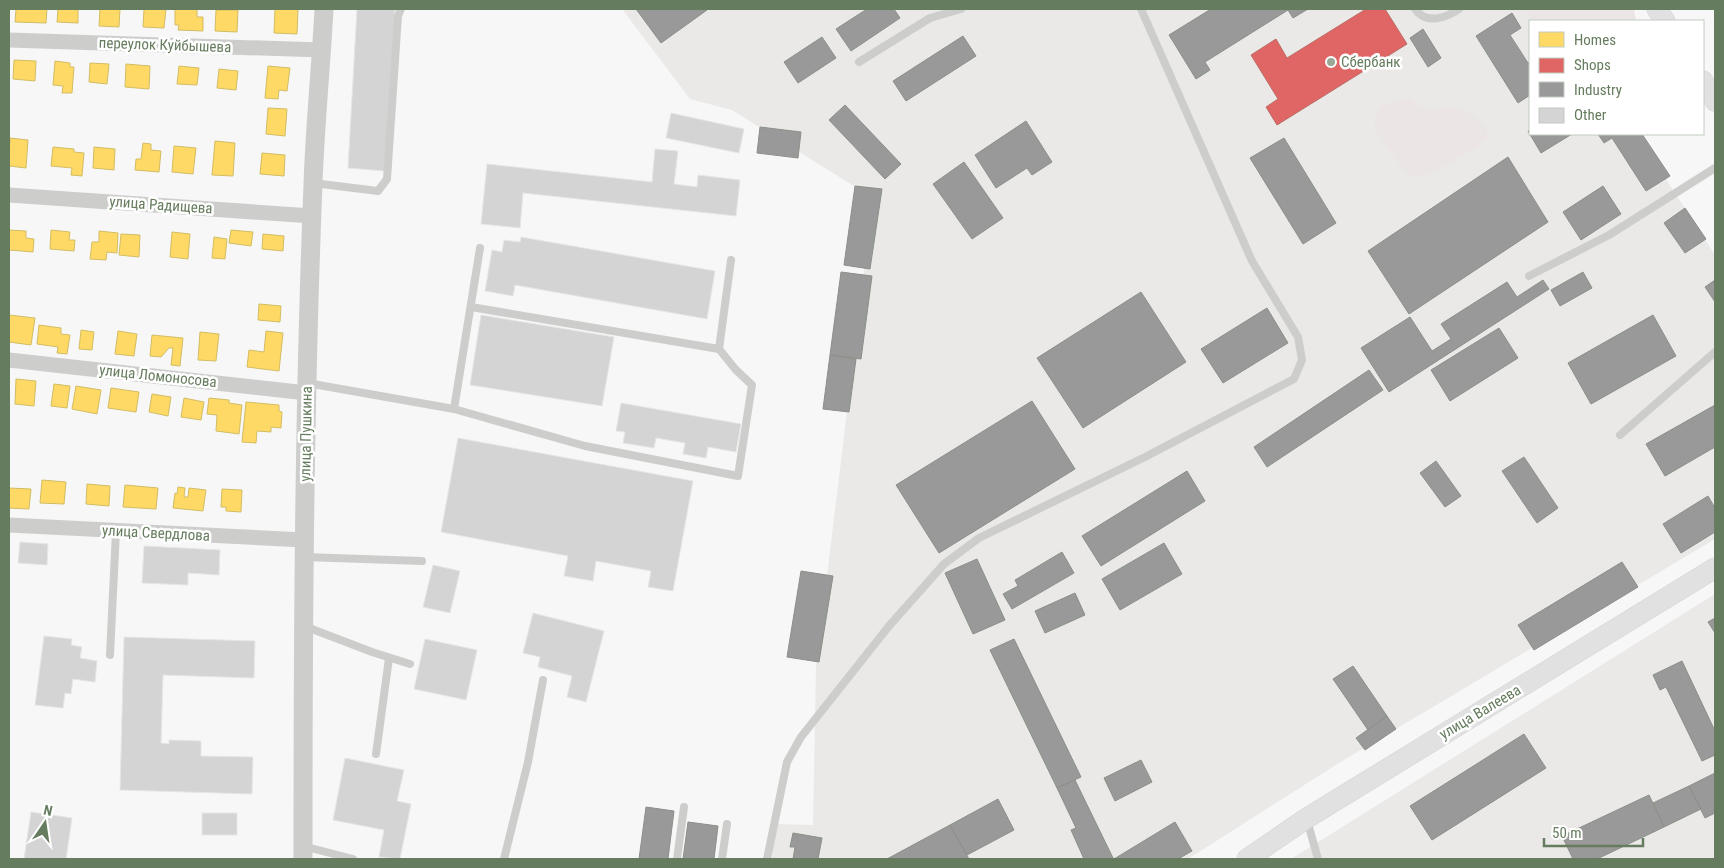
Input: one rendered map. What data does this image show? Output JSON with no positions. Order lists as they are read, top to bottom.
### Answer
{
  "streets": {
    "main road": ["улица Валеева"],
    "street": [
      "переулок Куйбышева",
      "улица Радищева",
      "улица Ломоносова",
      "улица Пушкина",
      "улица Свердлова"
    ]
  },
  "crossings": [
    ["переулок Куйбышева", "улица Пушкина"],
    ["улица Радищева", "улица Пушкина"],
    ["улица Ломоносова", "улица Пушкина"],
    ["улица Пушкина", "улица Свердлова"]
  ],
  "places": ["Сбербанк"],
  "legend": [
    "Homes",
    "Shops",
    "Industry",
    "Other"
  ],
  "scale_bar": "50 m",
  "north": "top"
}
